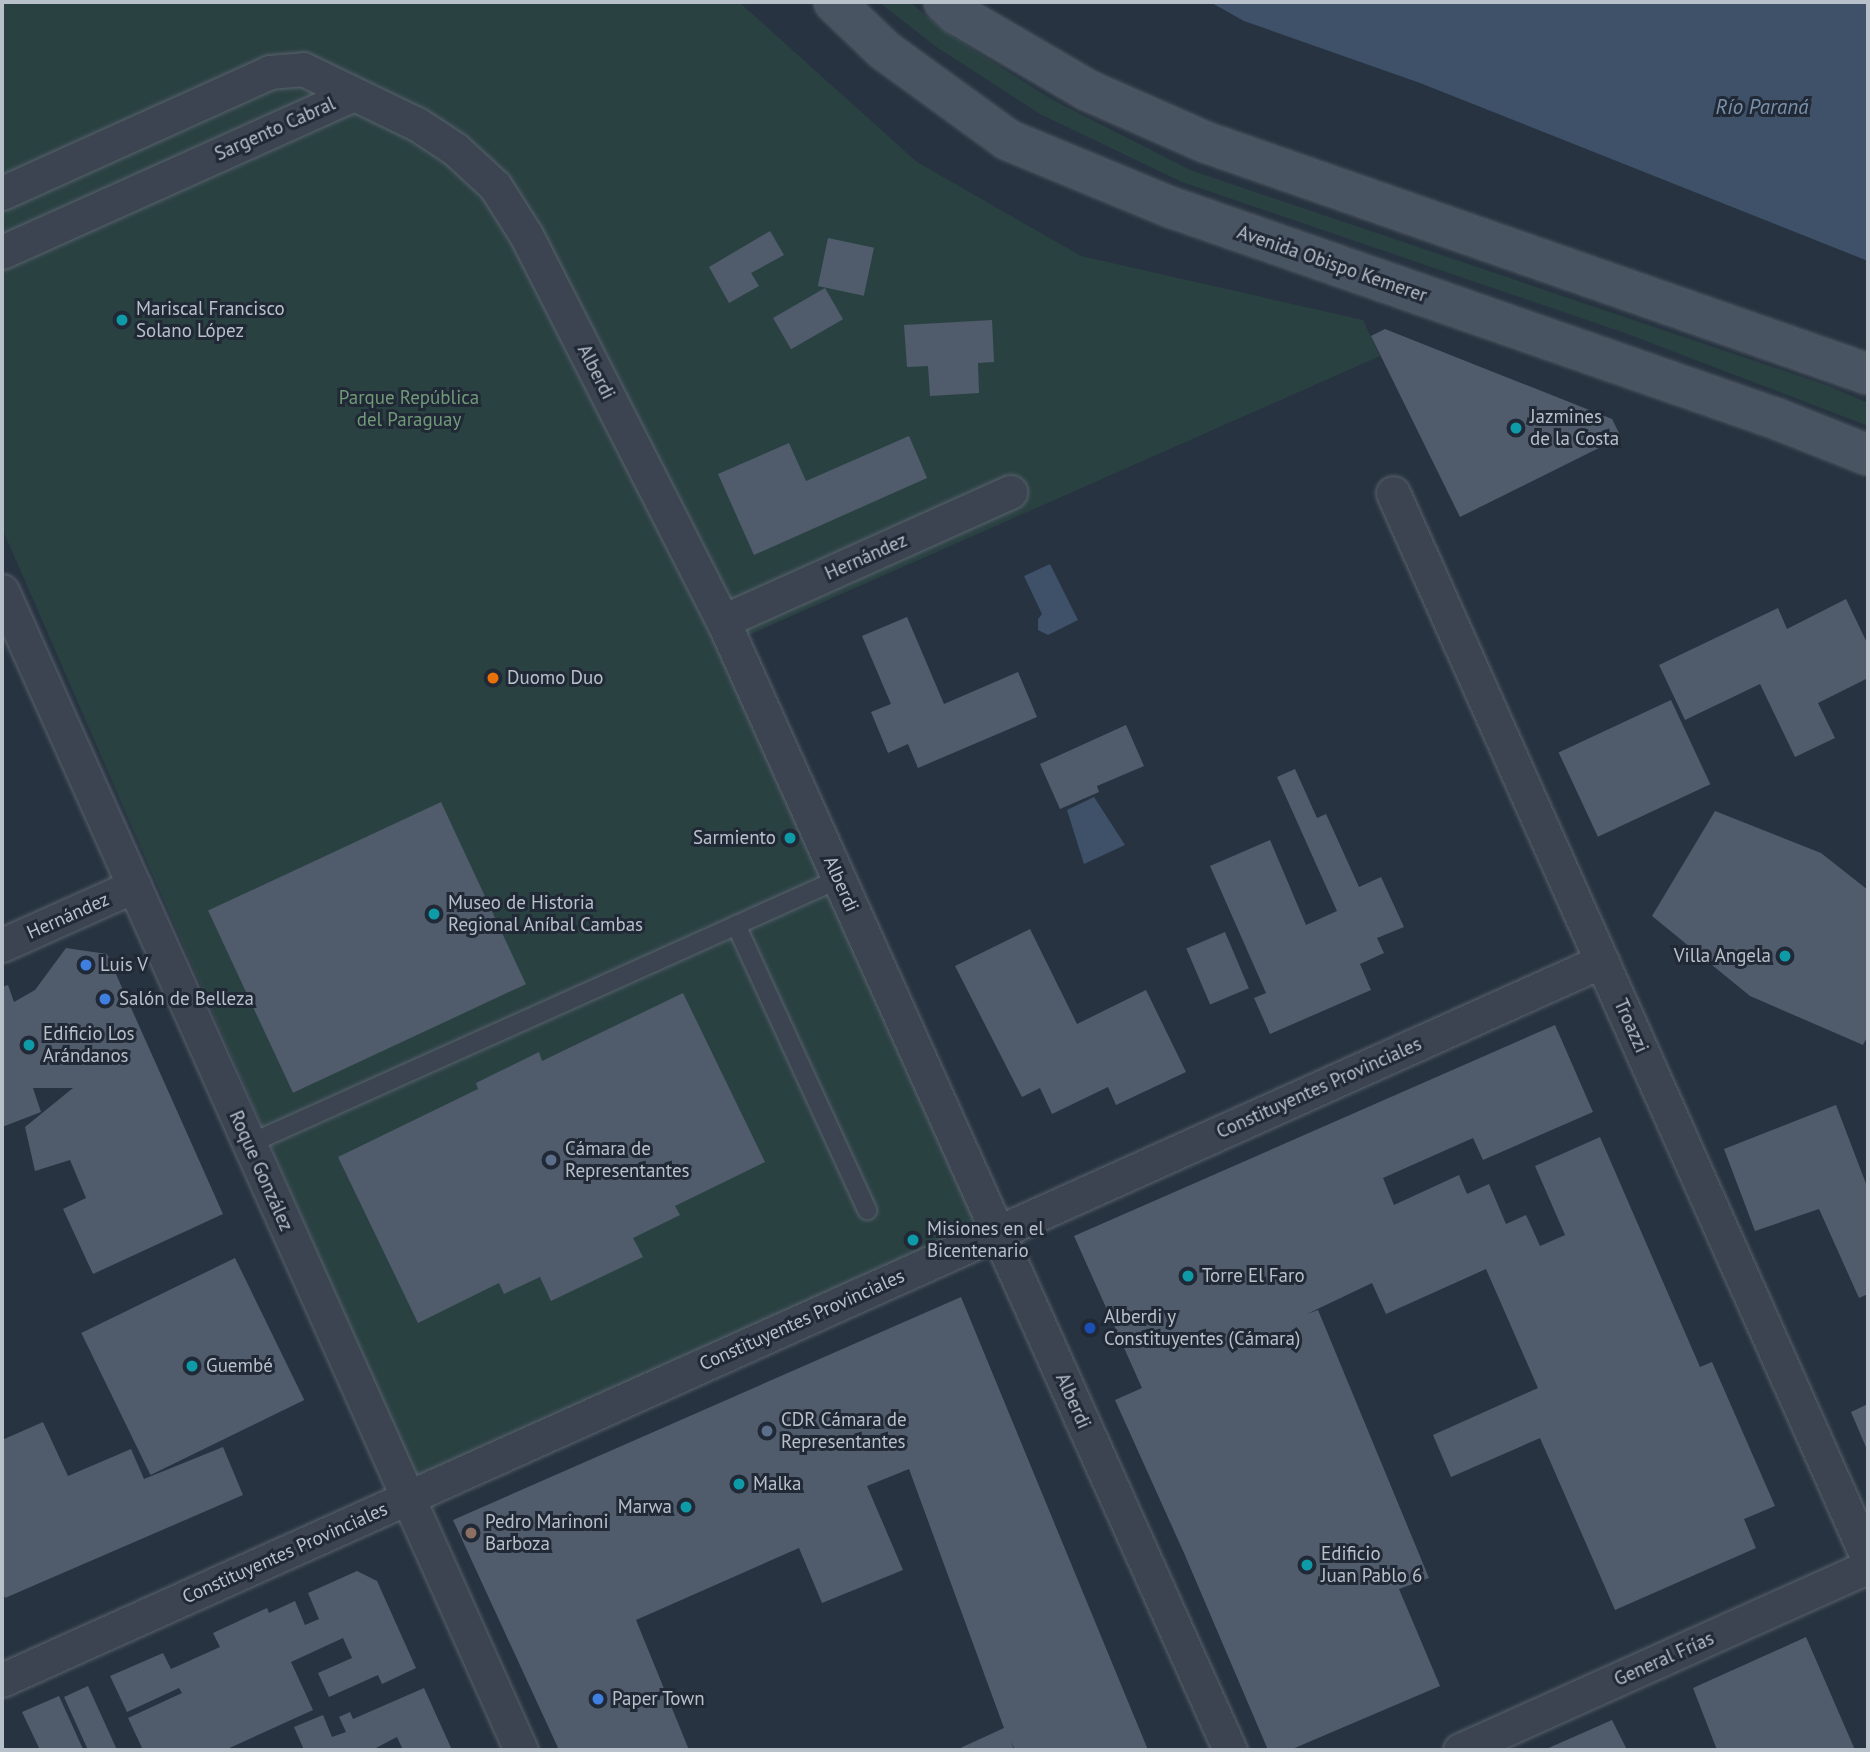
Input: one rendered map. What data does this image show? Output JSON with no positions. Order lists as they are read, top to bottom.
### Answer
{
  "streets": {
    "main road": ["Avenida Obispo Kemerer"],
    "street": [
      "Sargento Cabral",
      "Alberdi",
      "Hernández",
      "Troazzi",
      "Constituyentes Provinciales",
      "Roque González",
      "General Frías"
    ]
  },
  "crossings": [
    ["Sargento Cabral", "Alberdi"],
    ["Alberdi", "Hernández"],
    ["Alberdi", "Constituyentes Provinciales"],
    ["Hernández", "Roque González"],
    ["Troazzi", "Constituyentes Provinciales"],
    ["Constituyentes Provinciales", "Roque González"]
  ],
  "water": ["Río Paraná"],
  "parks": ["Parque República del Paraguay"],
  "places": [
    "Mariscal Francisco Solano López",
    "Jazmines de la Costa",
    "Duomo Duo",
    "Sarmiento",
    "Museo de Historia Regional Aníbal Cambas",
    "Villa Angela",
    "Luis V",
    "Salón de Belleza",
    "Edificio Los Arándanos",
    "Cámara de Representantes",
    "Misiones en el Bicentenario",
    "Torre El Faro",
    "Alberdi y Constituyentes (Cámara)",
    "Guembé",
    "CDR Cámara de Representantes",
    "Malka",
    "Marwa",
    "Pedro Marinoni Barboza",
    "Edificio Juan Pablo 6",
    "Paper Town"
  ]
}
